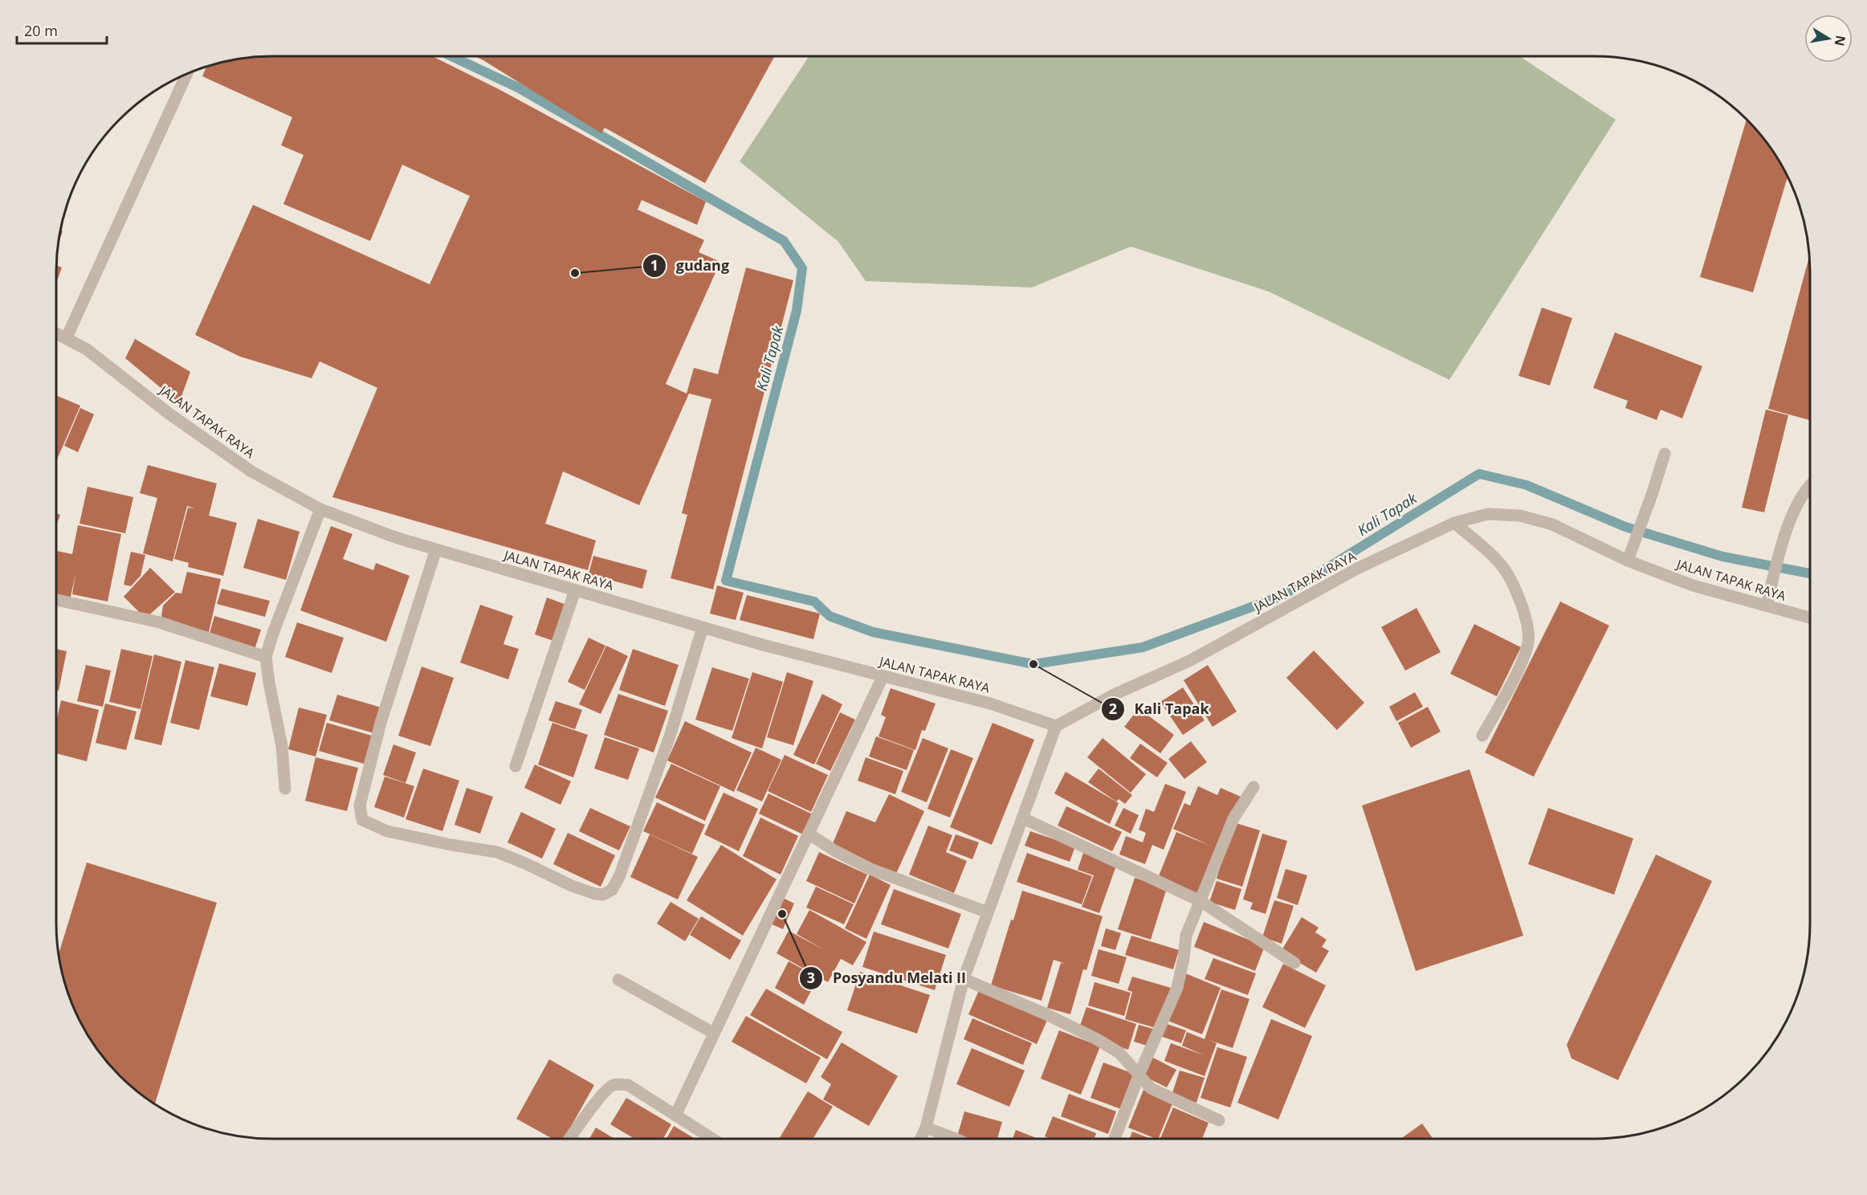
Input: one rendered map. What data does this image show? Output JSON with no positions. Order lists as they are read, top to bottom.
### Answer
{
  "streets": {
    "street": ["JALAN TAPAK RAYA"]
  },
  "water": ["Kali Tapak"],
  "places": ["gudang", "Kali Tapak", "Posyandu Melati II"],
  "scale_bar": "20 m",
  "north": "right"
}
